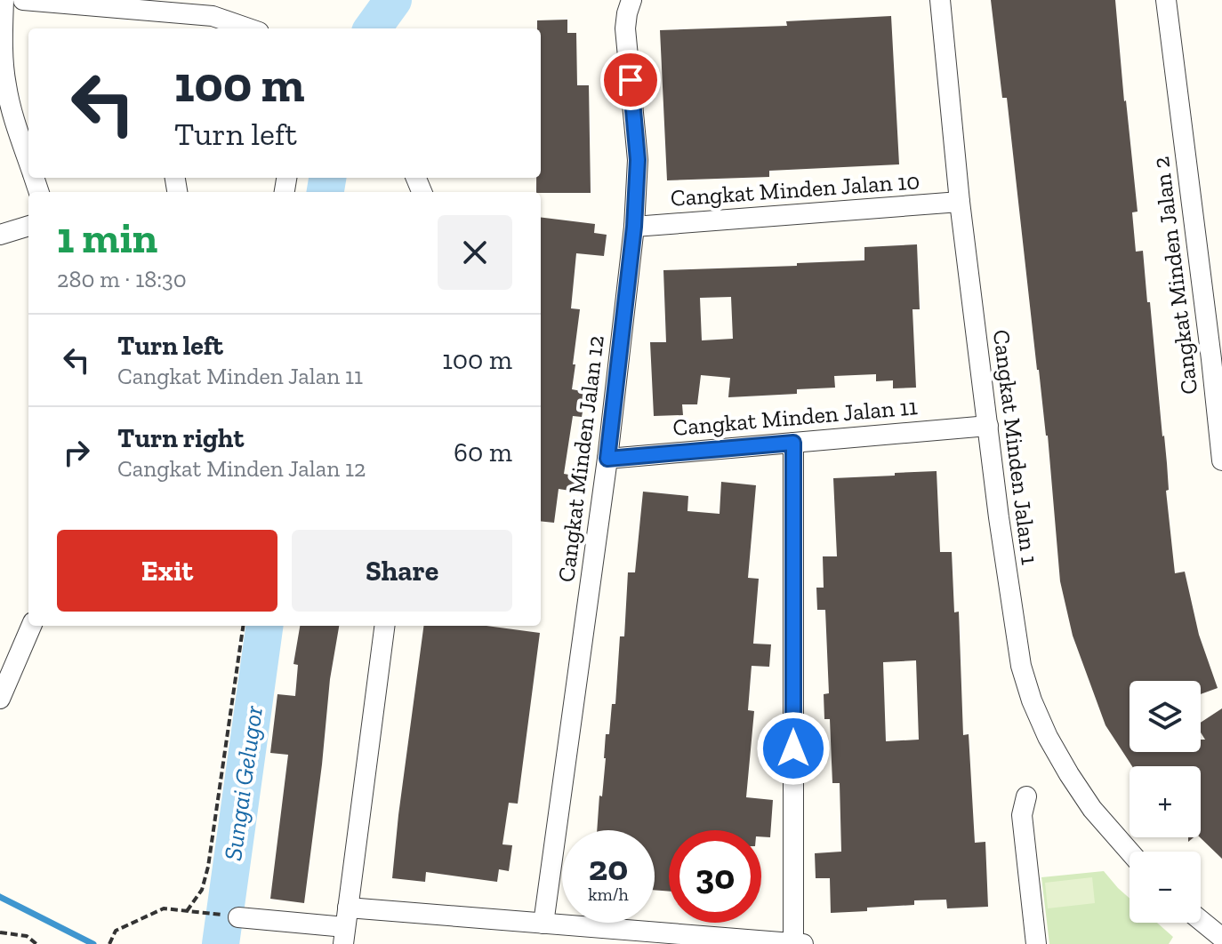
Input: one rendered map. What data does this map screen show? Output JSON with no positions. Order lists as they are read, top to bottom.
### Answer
{
  "streets": {
    "street": [
      "Cangkat Minden Jalan 10",
      "Cangkat Minden Jalan 2",
      "Cangkat Minden Jalan 11",
      "Cangkat Minden Jalan 1",
      "Cangkat Minden Jalan 12"
    ]
  },
  "crossings": [
    ["Cangkat Minden Jalan 10", "Cangkat Minden Jalan 1"],
    ["Cangkat Minden Jalan 10", "Cangkat Minden Jalan 12"],
    ["Cangkat Minden Jalan 11", "Cangkat Minden Jalan 1"],
    ["Cangkat Minden Jalan 11", "Cangkat Minden Jalan 12"]
  ],
  "water": ["Sungai Gelugor"],
  "page": {
    "turn": ["100 m", "Turn left"],
    "heading": ["1 min", "280 m · 18:30"],
    "list": [
      {
        "name": "Turn left",
        "note": "Cangkat Minden Jalan 11",
        "value": "100 m"
      },
      {
        "name": "Turn right",
        "note": "Cangkat Minden Jalan 12",
        "value": "60 m"
      }
    ],
    "buttons": ["Exit", "Share"],
    "map_buttons": ["+", "−"],
    "speed": "20 km/h",
    "limit": "30"
  }
}
